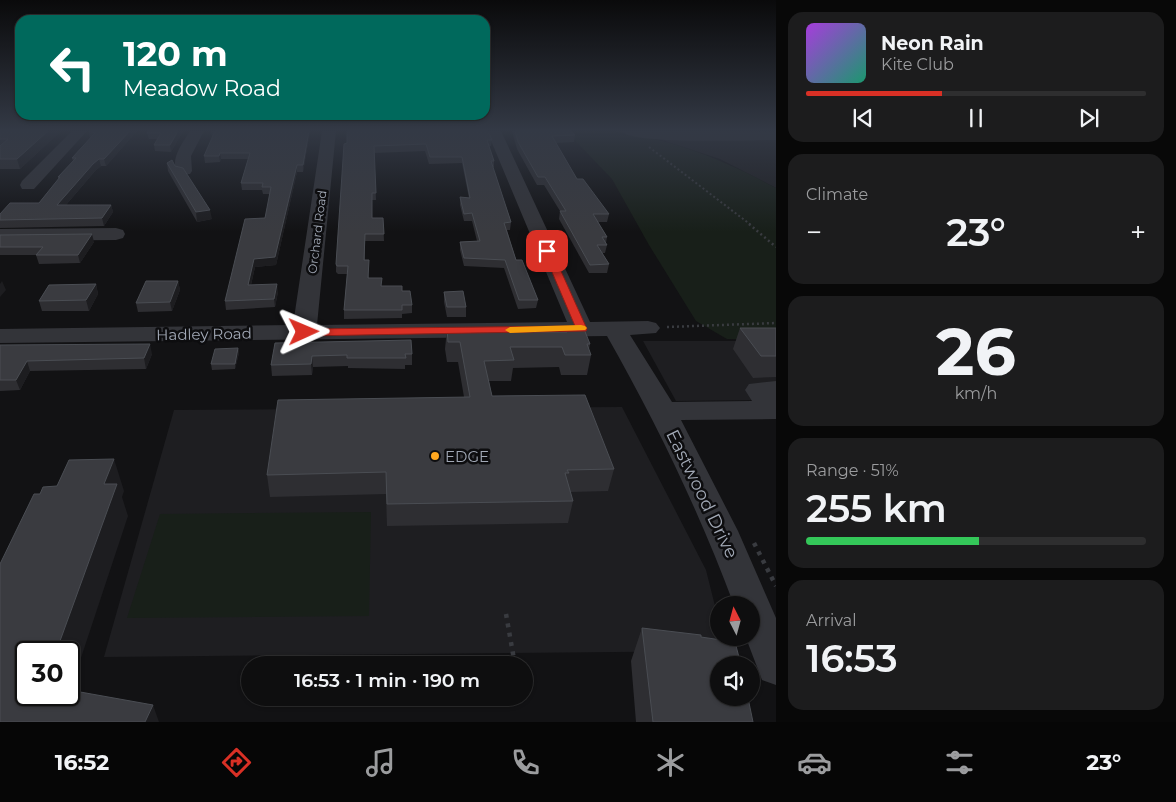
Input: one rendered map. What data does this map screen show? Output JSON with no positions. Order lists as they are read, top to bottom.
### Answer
{
  "streets": {
    "street": ["Orchard Road", "Hadley Road", "Eastwood Drive"]
  },
  "crossings": [
    ["Orchard Road", "Hadley Road"],
    ["Hadley Road", "Eastwood Drive"]
  ],
  "places": ["EDGE"],
  "north": "top",
  "page": {
    "turn": ["120 m", "Meadow Road"],
    "song": ["Neon Rain", "Kite Club"],
    "tile": [
      "Climate",
      ["26", "km/h"],
      ["Range · 51%", "255 km"],
      ["Arrival", "16:53"]
    ],
    "heat": ["−", "23°", "+"],
    "limit": "30",
    "trip": "16:53 · 1 min · 190 m",
    "tabs": ["16:52", "23°"]
  }
}
